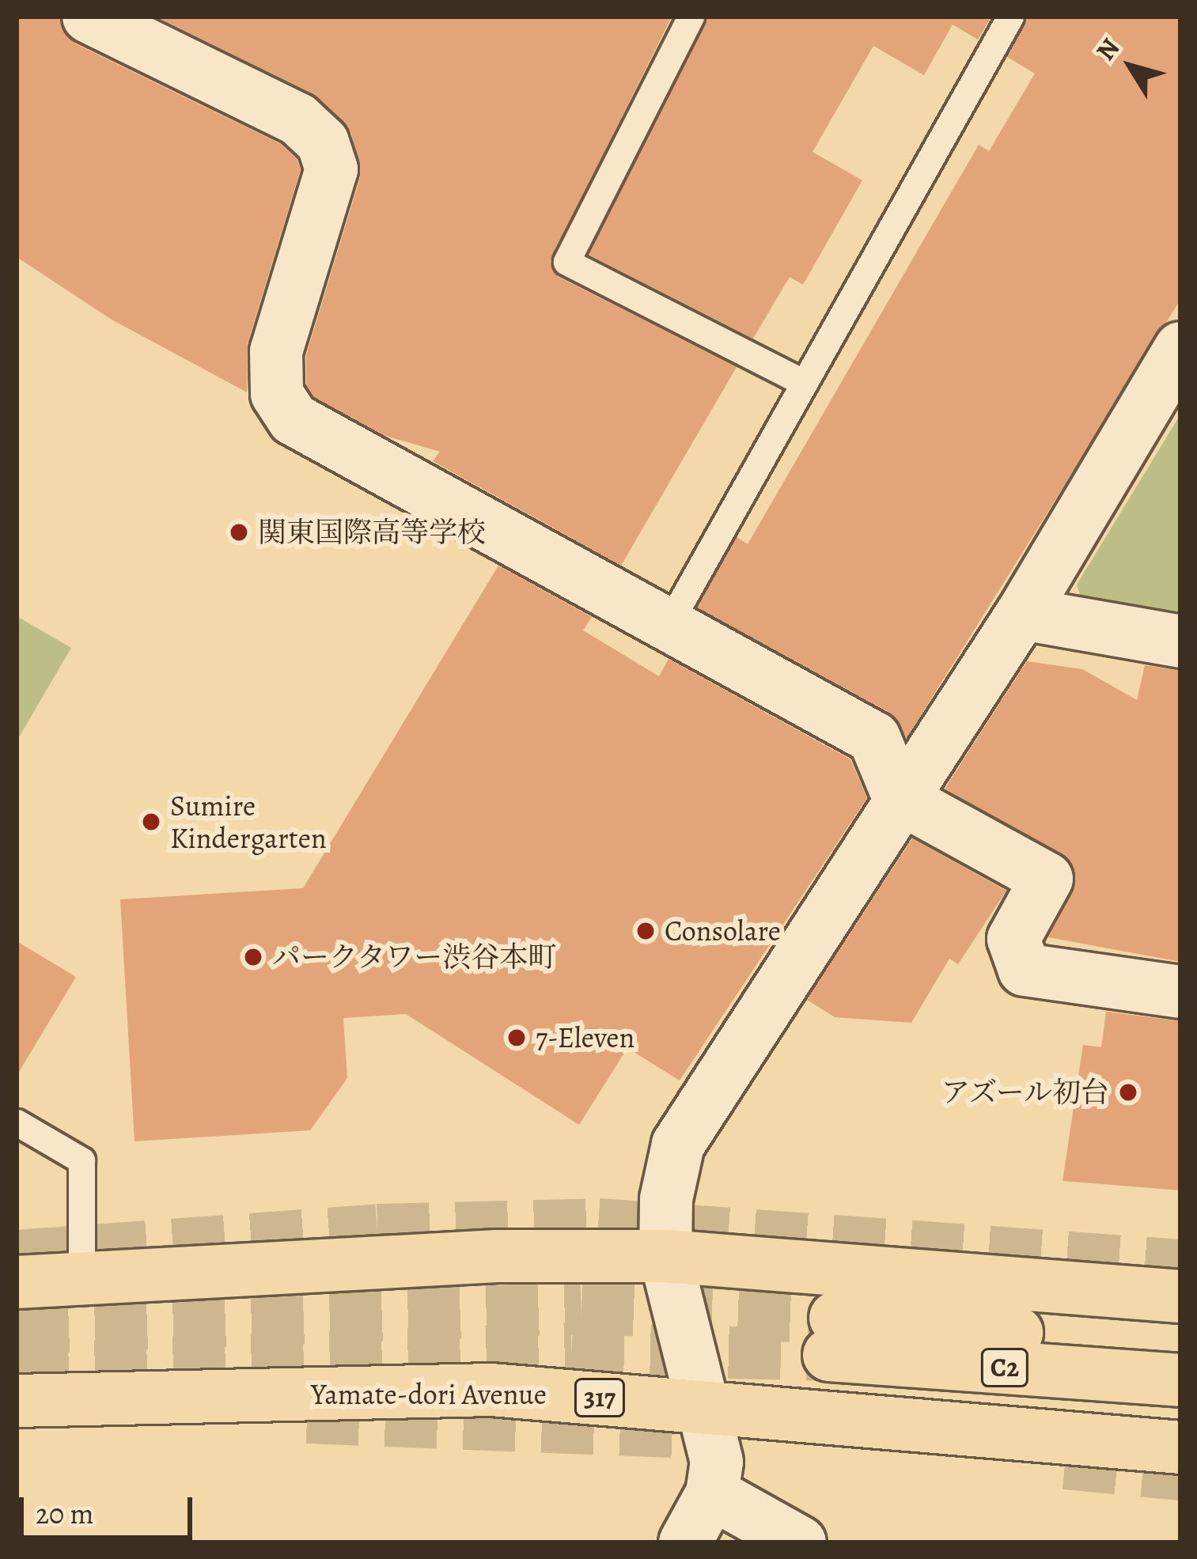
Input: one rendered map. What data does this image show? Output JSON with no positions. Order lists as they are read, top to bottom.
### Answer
{
  "streets": {
    "main road": ["C2", "Yamate-dori Avenue", "317"]
  },
  "places": [
    "関東国際高等学校",
    "Sumire Kindergarten",
    "Consolare",
    "パークタワー渋谷本町",
    "7-Eleven",
    "アズール初台"
  ],
  "scale_bar": "20 m",
  "north": "top left"
}
